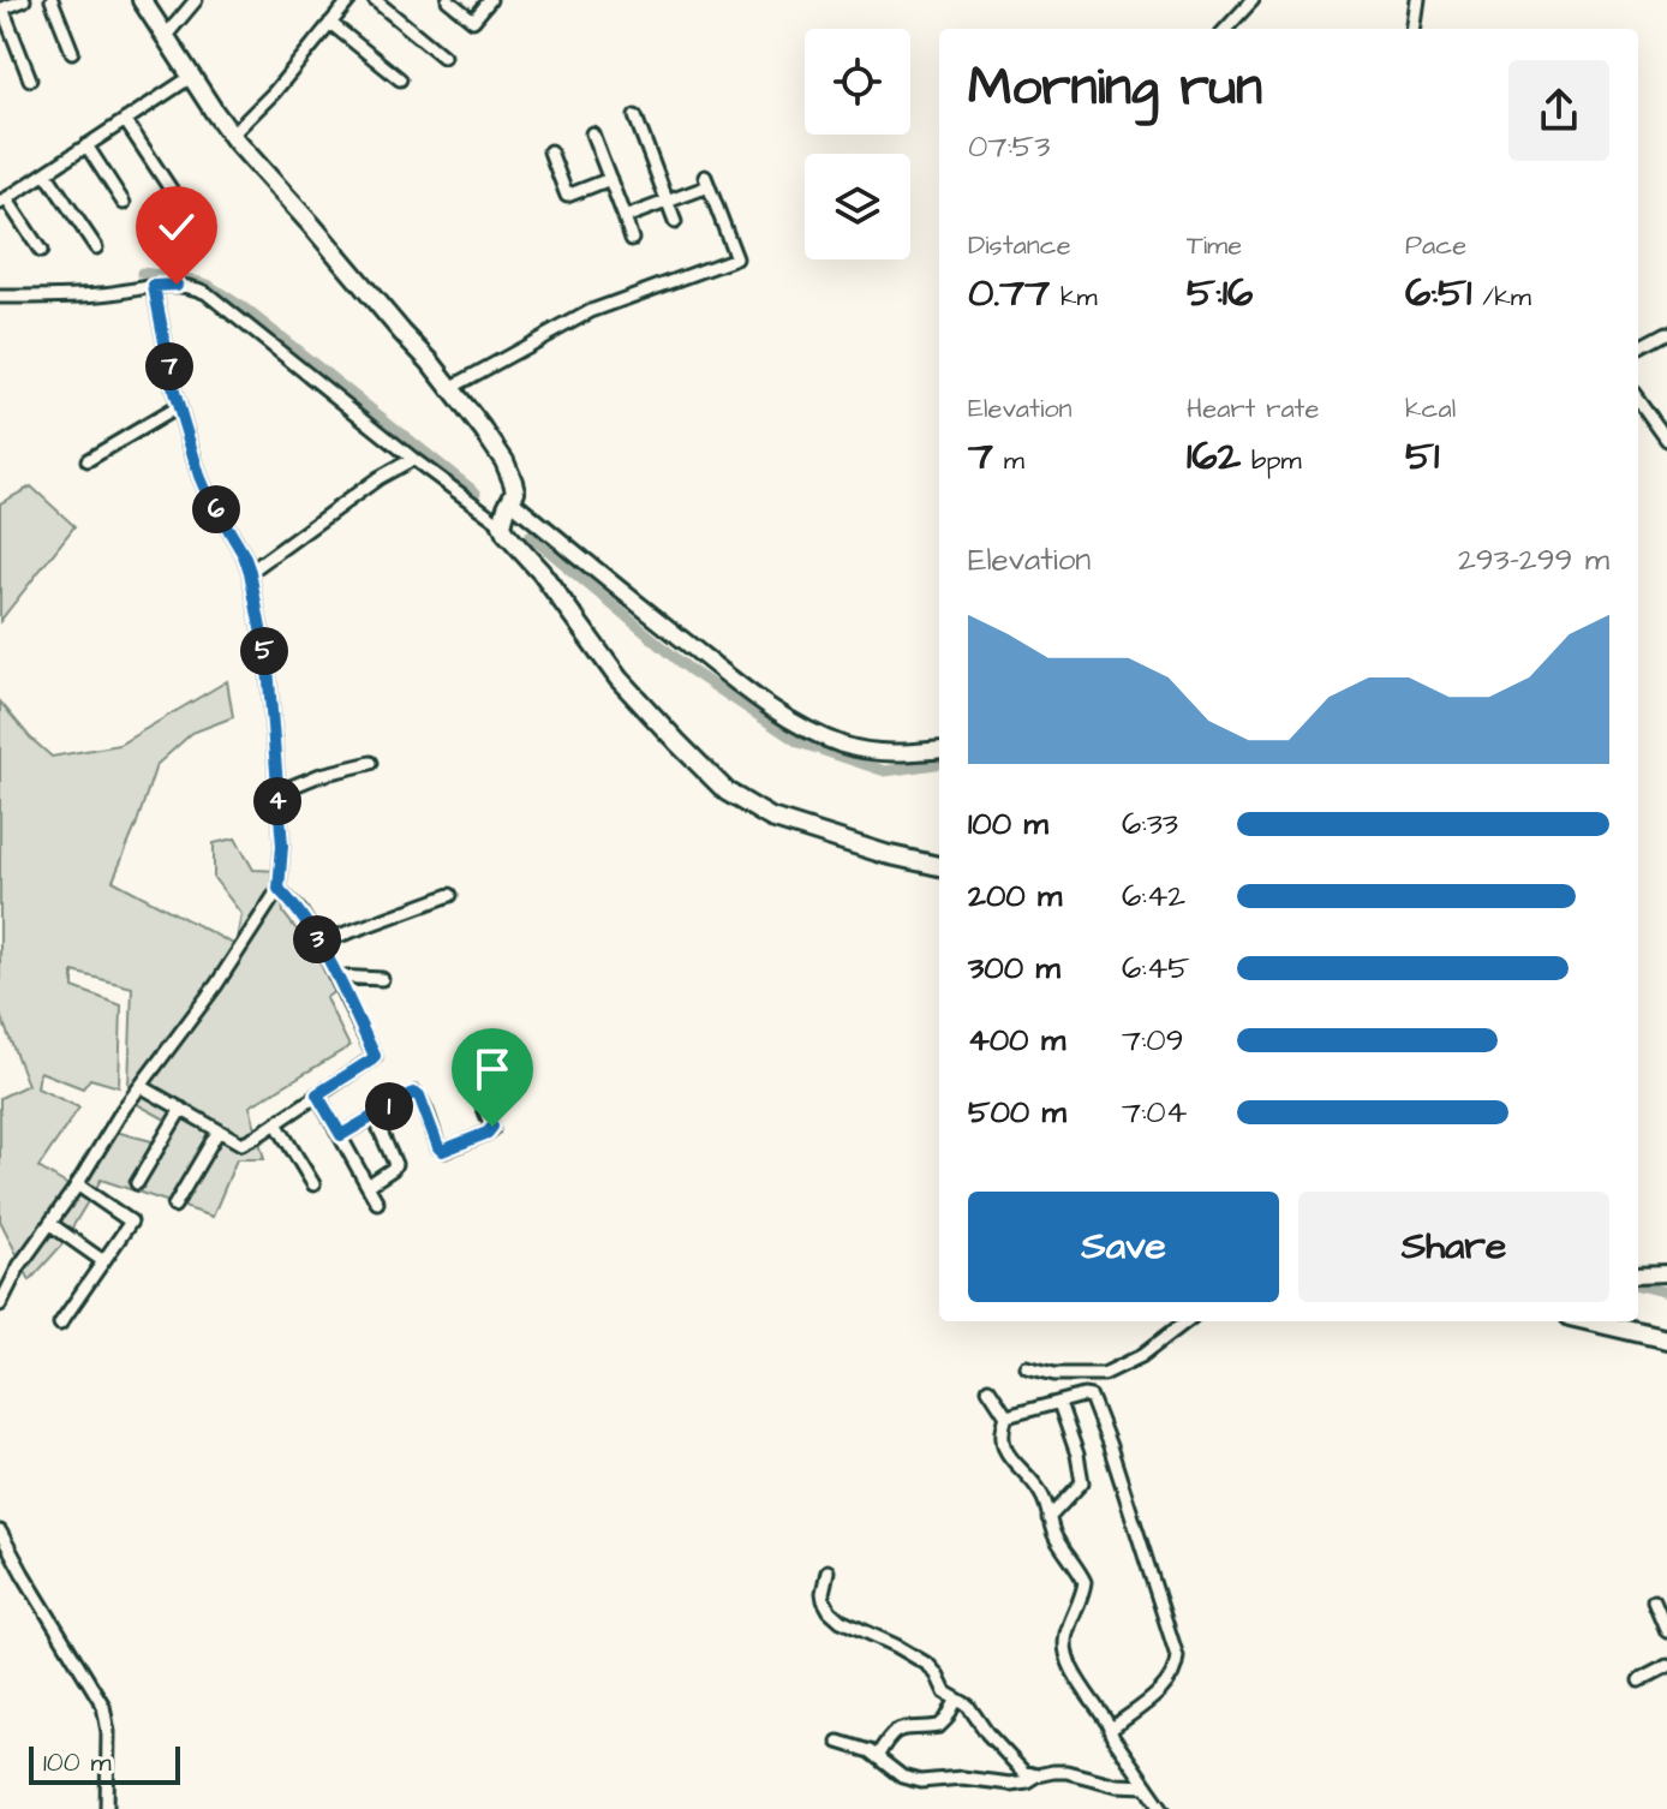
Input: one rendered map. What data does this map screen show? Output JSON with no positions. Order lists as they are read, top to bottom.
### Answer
{
  "scale_bar": "100 m",
  "page": {
    "heading": ["Morning run", "07:53"],
    "stats": [
      ["Distance", "0.77 km"],
      ["Time", "5:16"],
      ["Pace", "6:51 /km"],
      ["Elevation", "7 m"],
      ["Heart rate", "162 bpm"],
      ["kcal", "51"]
    ],
    "pins": [
      "7",
      "6",
      "5",
      "4",
      "3",
      "1"
    ],
    "chart": ["Elevation", "293–299 m"],
    "list": [
      {
        "name": "100 m",
        "note": "6:33"
      },
      {
        "name": "200 m",
        "note": "6:42"
      },
      {
        "name": "300 m",
        "note": "6:45"
      },
      {
        "name": "400 m",
        "note": "7:09"
      },
      {
        "name": "500 m",
        "note": "7:04"
      }
    ],
    "buttons": ["Save", "Share"],
    "scale": "100 m"
  }
}
